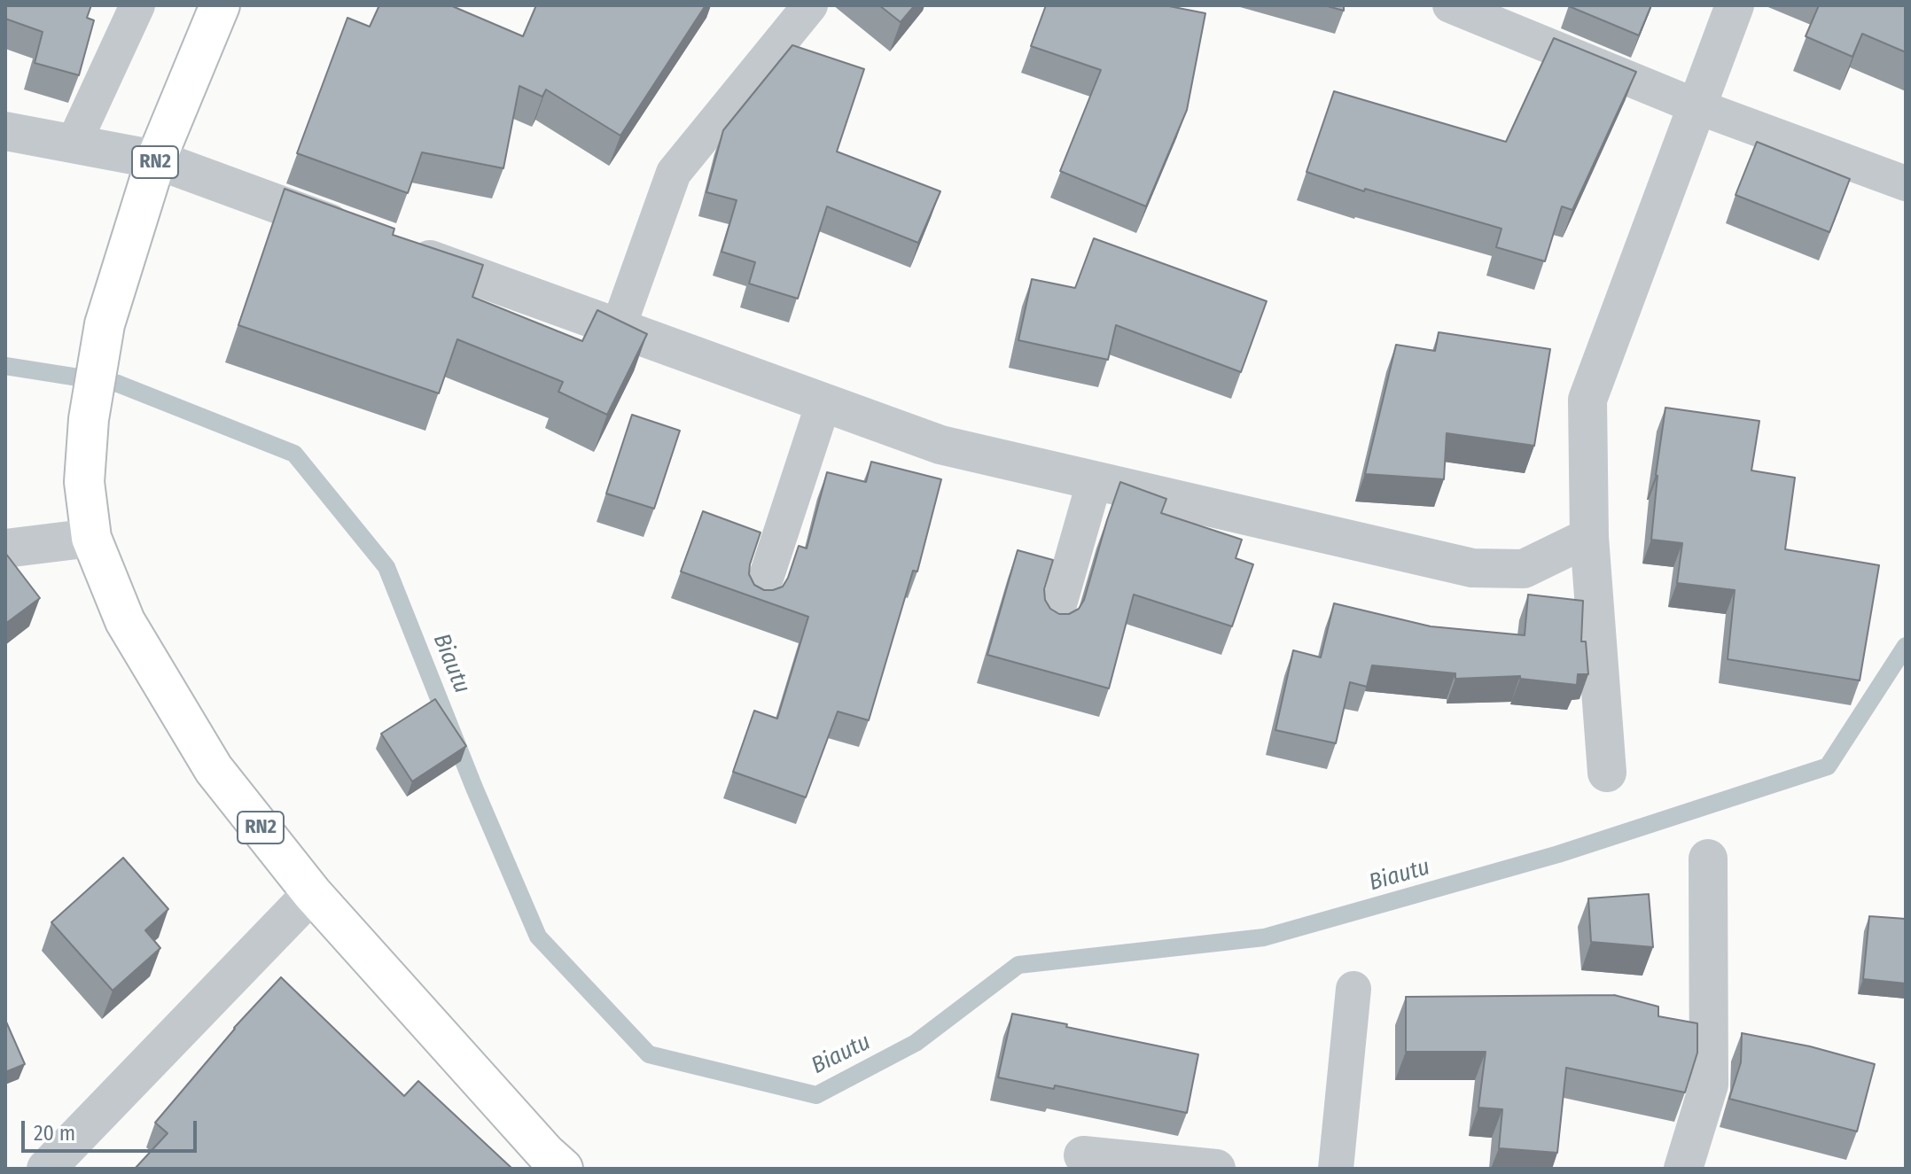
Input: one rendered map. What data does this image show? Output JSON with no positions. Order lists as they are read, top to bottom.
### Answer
{
  "streets": {
    "highway": ["RN2"]
  },
  "water": ["Biautu"],
  "scale_bar": "20 m"
}
